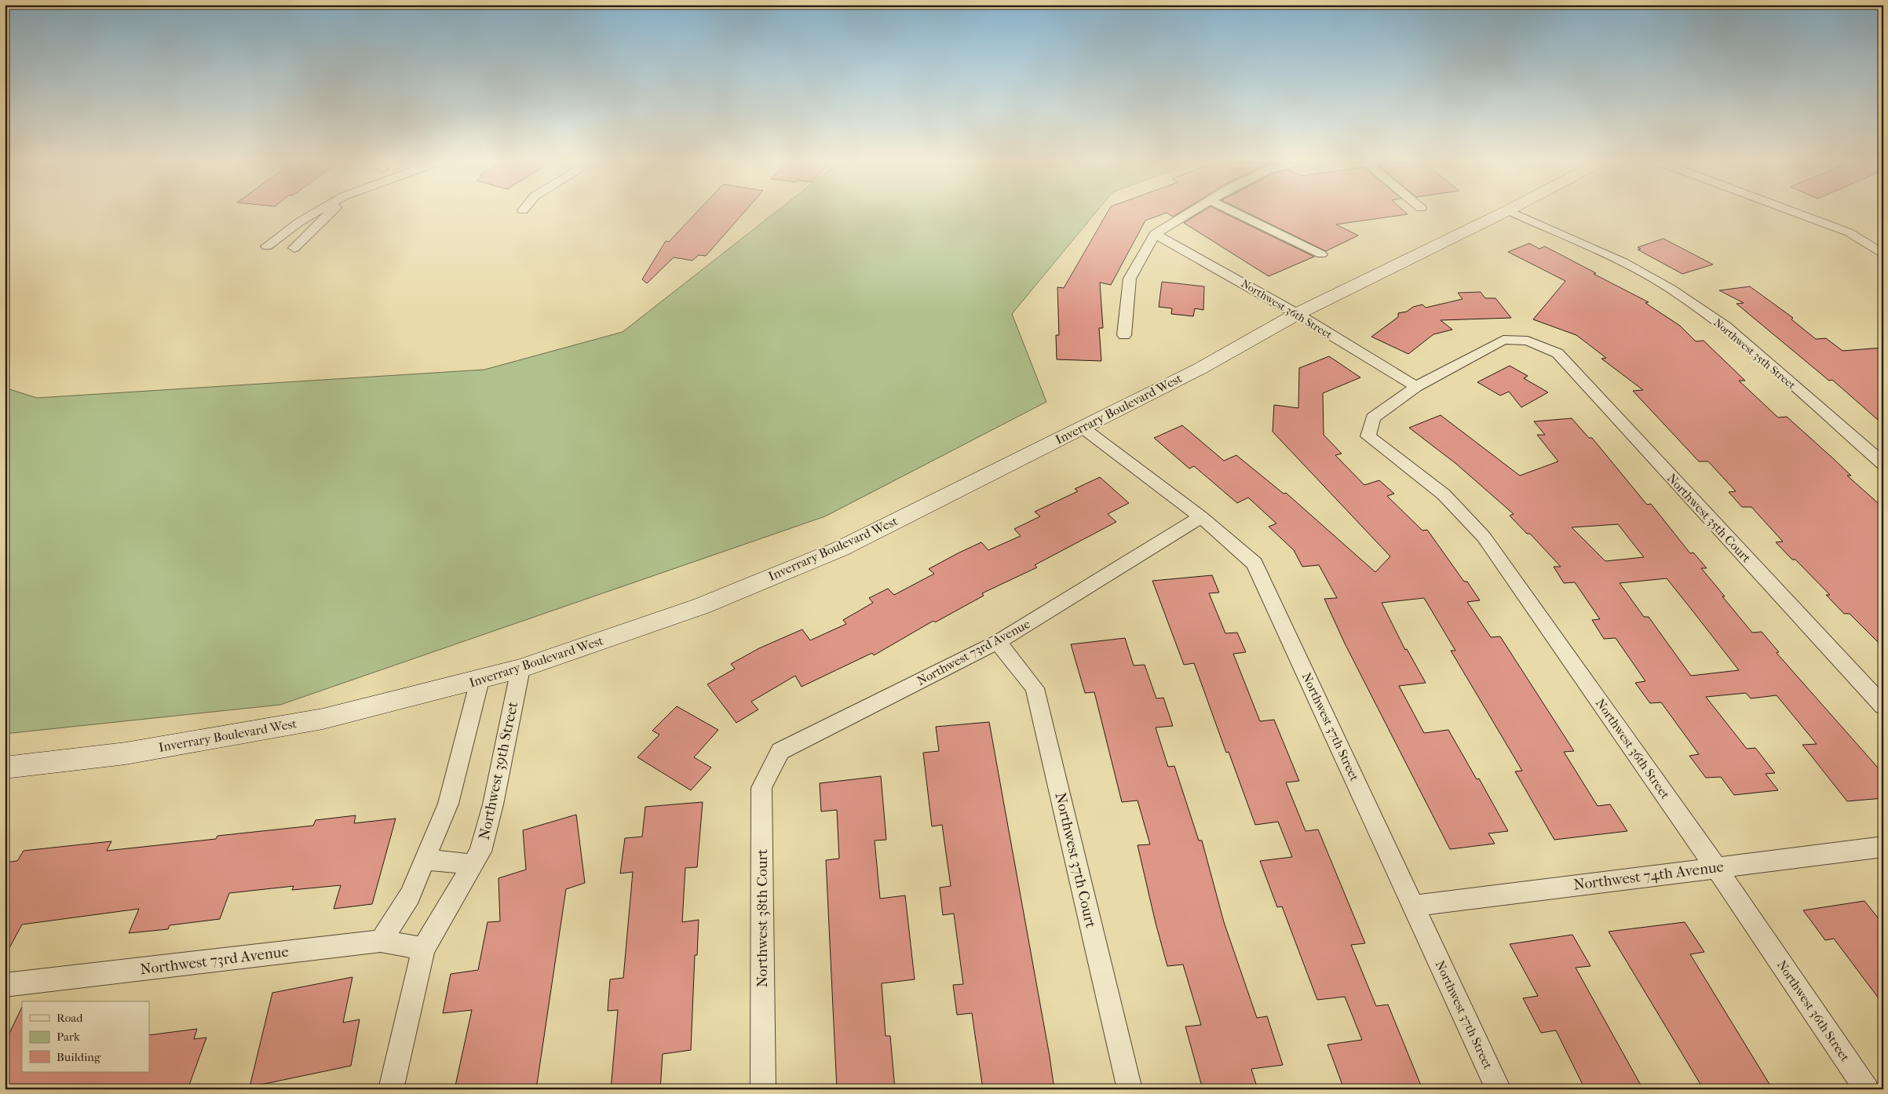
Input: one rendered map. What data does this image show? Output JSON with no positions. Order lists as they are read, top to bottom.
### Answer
{
  "streets": {
    "street": [
      "Northwest 36th Street",
      "Northwest 35th Street",
      "Inverrary Boulevard West",
      "Northwest 35th Court",
      "Northwest 73rd Avenue",
      "Northwest 37th Street",
      "Northwest 39th Street",
      "Northwest 37th Court",
      "Northwest 74th Avenue",
      "Northwest 38th Court"
    ]
  },
  "crossings": [
    ["Northwest 36th Street", "Inverrary Boulevard West"],
    ["Northwest 36th Street", "Northwest 35th Court"],
    ["Northwest 36th Street", "Northwest 74th Avenue"],
    ["Inverrary Boulevard West", "Northwest 37th Street"],
    ["Inverrary Boulevard West", "Northwest 39th Street"],
    ["Northwest 73rd Avenue", "Northwest 37th Street"],
    ["Northwest 73rd Avenue", "Northwest 39th Street"],
    ["Northwest 73rd Avenue", "Northwest 37th Court"],
    ["Northwest 73rd Avenue", "Northwest 38th Court"],
    ["Northwest 37th Street", "Northwest 74th Avenue"]
  ],
  "legend": ["Road", "Park", "Building"]
}
